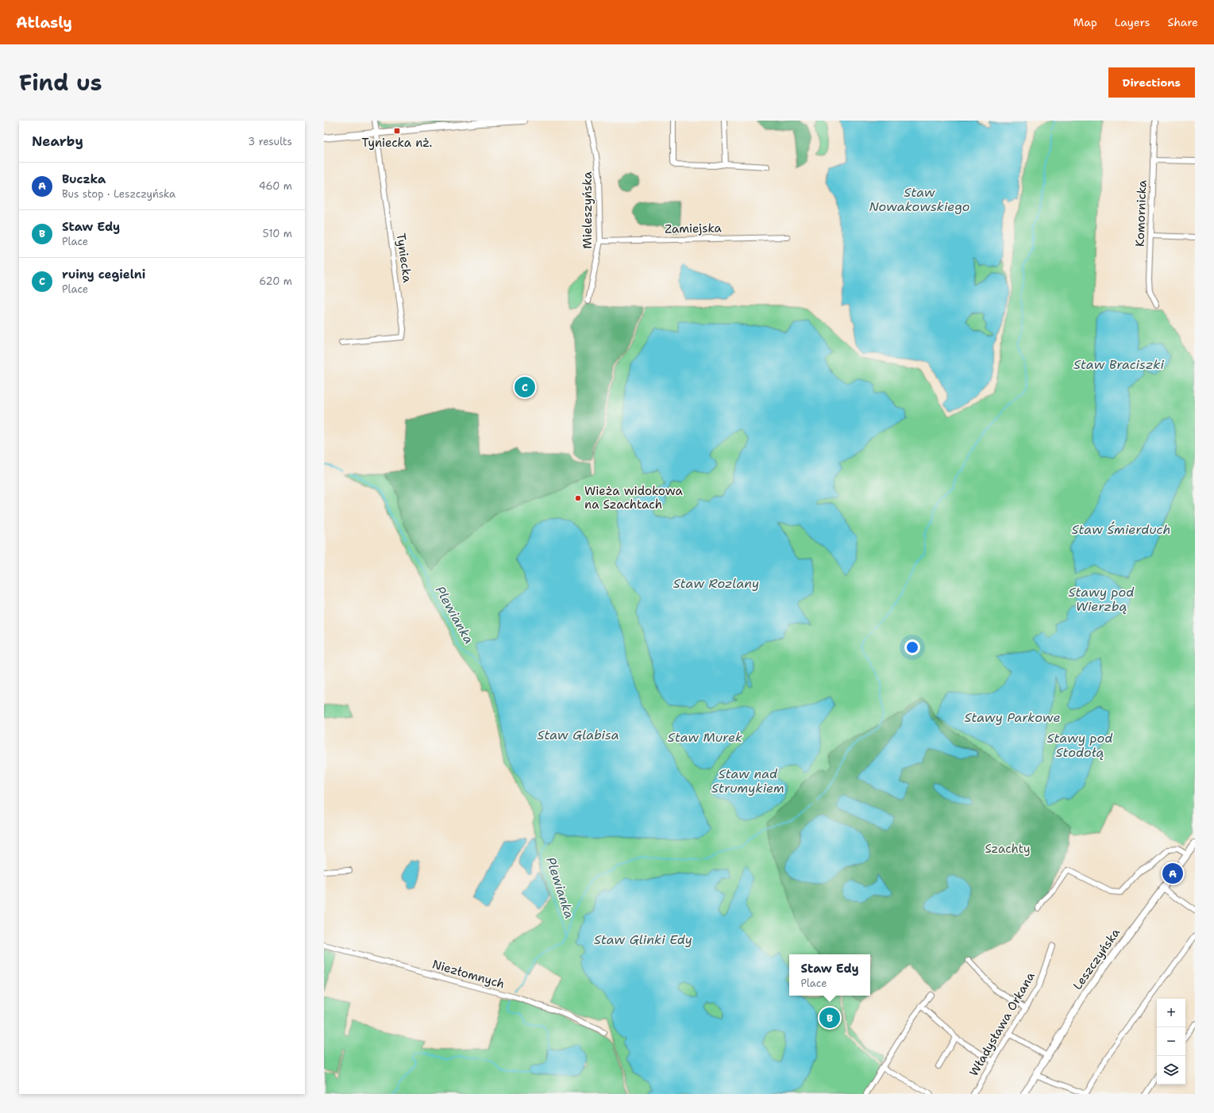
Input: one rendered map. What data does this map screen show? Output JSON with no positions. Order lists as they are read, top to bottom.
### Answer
{
  "streets": {
    "street": [
      "Mieleszyńska",
      "Komornicka",
      "Zamiejska",
      "Tyniecka",
      "Leszczyńska",
      "Niezłomnych",
      "Władysława Orkana"
    ]
  },
  "crossings": [
    ["Mieleszyńska", "Zamiejska"]
  ],
  "water": [
    "Staw Nowakowskiego",
    "Staw Braciszki",
    "Staw Śmierduch",
    "Staw Rozlany",
    "Stawy pod Wierzbą",
    "Plewianka",
    "Stawy Parkowe",
    "Staw Glabisa",
    "Staw Murek",
    "Stawy pod Stodołą",
    "Staw nad Strumykiem",
    "Staw Glinki Edy"
  ],
  "parks": ["Szachty"],
  "places": {
    "transit": ["Tyniecka nż."],
    "other": ["Wieża widokowa na Szachtach"]
  },
  "page": {
    "header": "Atlasly",
    "nav": ["Map", "Layers", "Share"],
    "title": "Find us",
    "buttons": "Directions",
    "heading": ["Nearby", "3 results"],
    "list": [
      {
        "mark": "A",
        "name": "Buczka",
        "note": "Bus stop · Leszczyńska",
        "value": "460 m"
      },
      {
        "mark": "B",
        "name": "Staw Edy",
        "note": "Place",
        "value": "510 m"
      },
      {
        "mark": "C",
        "name": "ruiny cegielni",
        "note": "Place",
        "value": "620 m"
      }
    ],
    "pins": ["C", "A", "B"],
    "popup": ["Staw Edy", "Place"],
    "map_buttons": ["+", "−"]
  }
}
